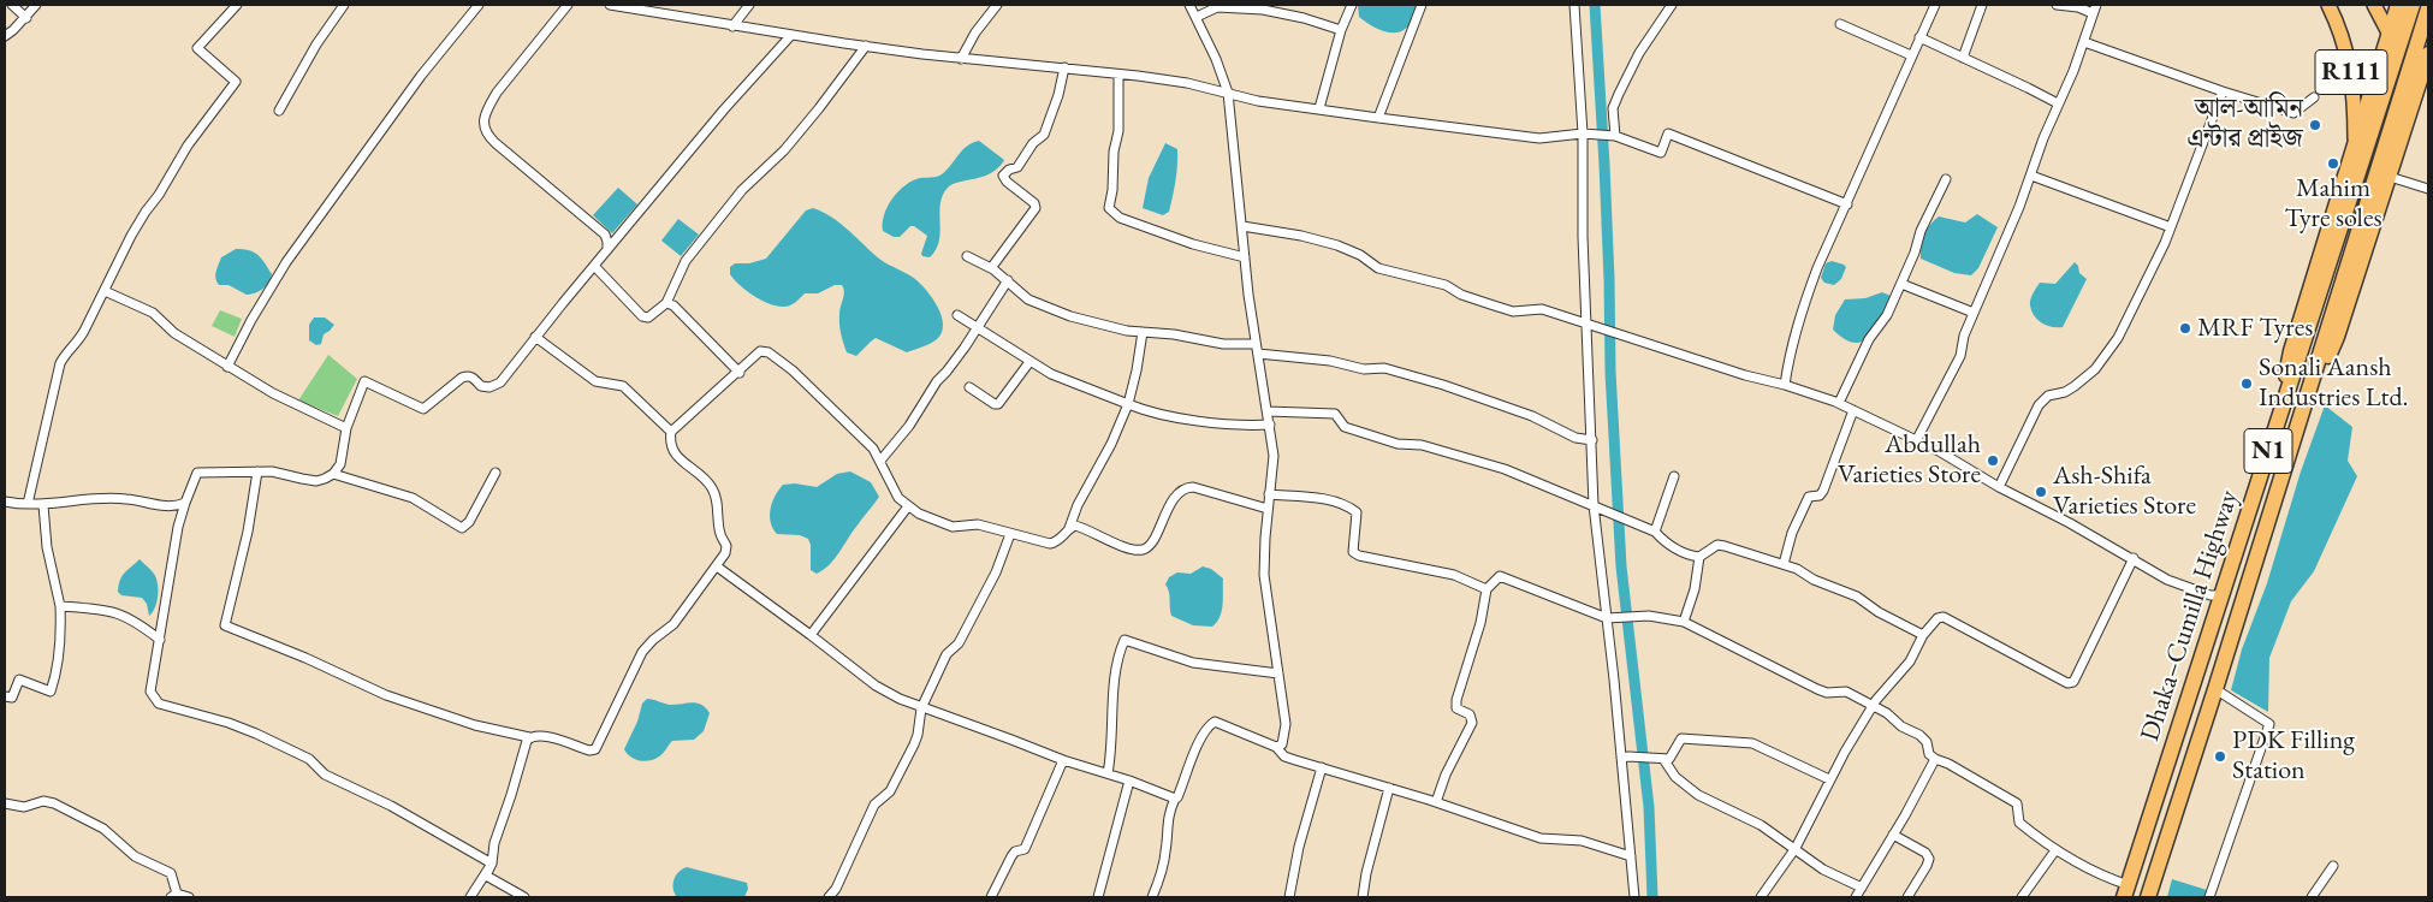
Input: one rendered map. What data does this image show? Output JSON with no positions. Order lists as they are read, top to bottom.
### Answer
{
  "streets": {
    "highway": ["N1", "Dhaka–Cumilla Highway"],
    "main road": ["R111"]
  },
  "places": [
    "আল-আমিন এন্টার প্রাইজ",
    "Mahim Tyre soles",
    "MRF Tyres",
    "Sonali Aansh Industries Ltd.",
    "Abdullah Varieties Store",
    "Ash-Shifa Varieties Store",
    "PDK Filling Station"
  ]
}
